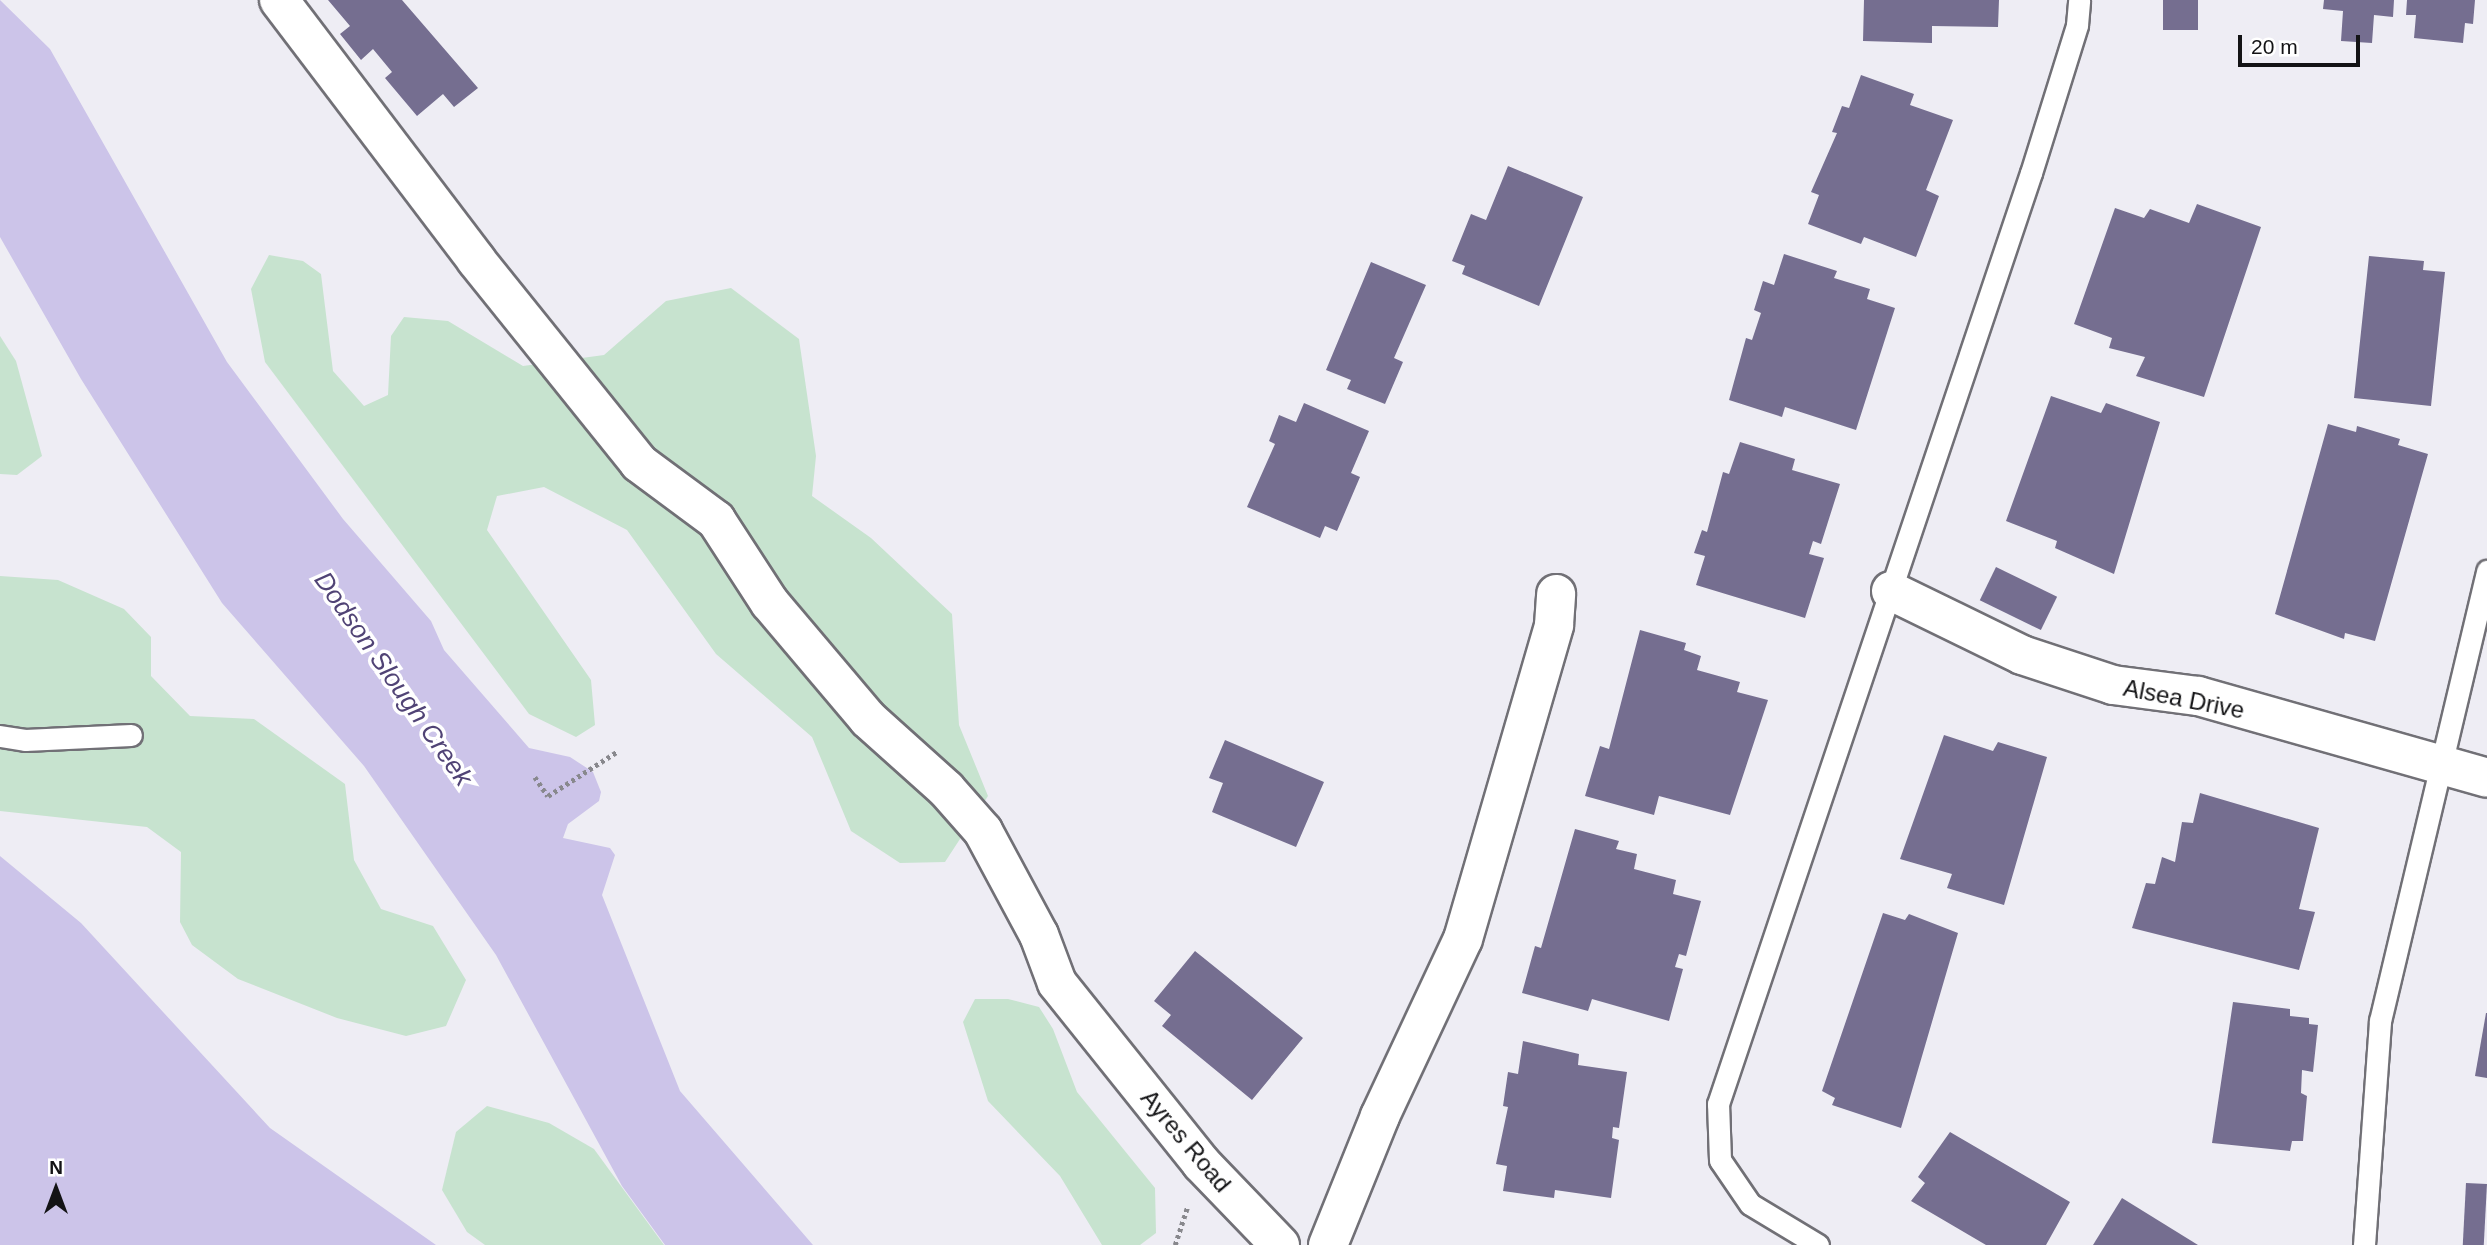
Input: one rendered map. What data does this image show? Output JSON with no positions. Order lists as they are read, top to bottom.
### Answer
{
  "streets": {
    "street": ["Alsea Drive", "Ayres Road"]
  },
  "water": ["Dodson Slough Creek"],
  "scale_bar": "20 m",
  "north": "top"
}
